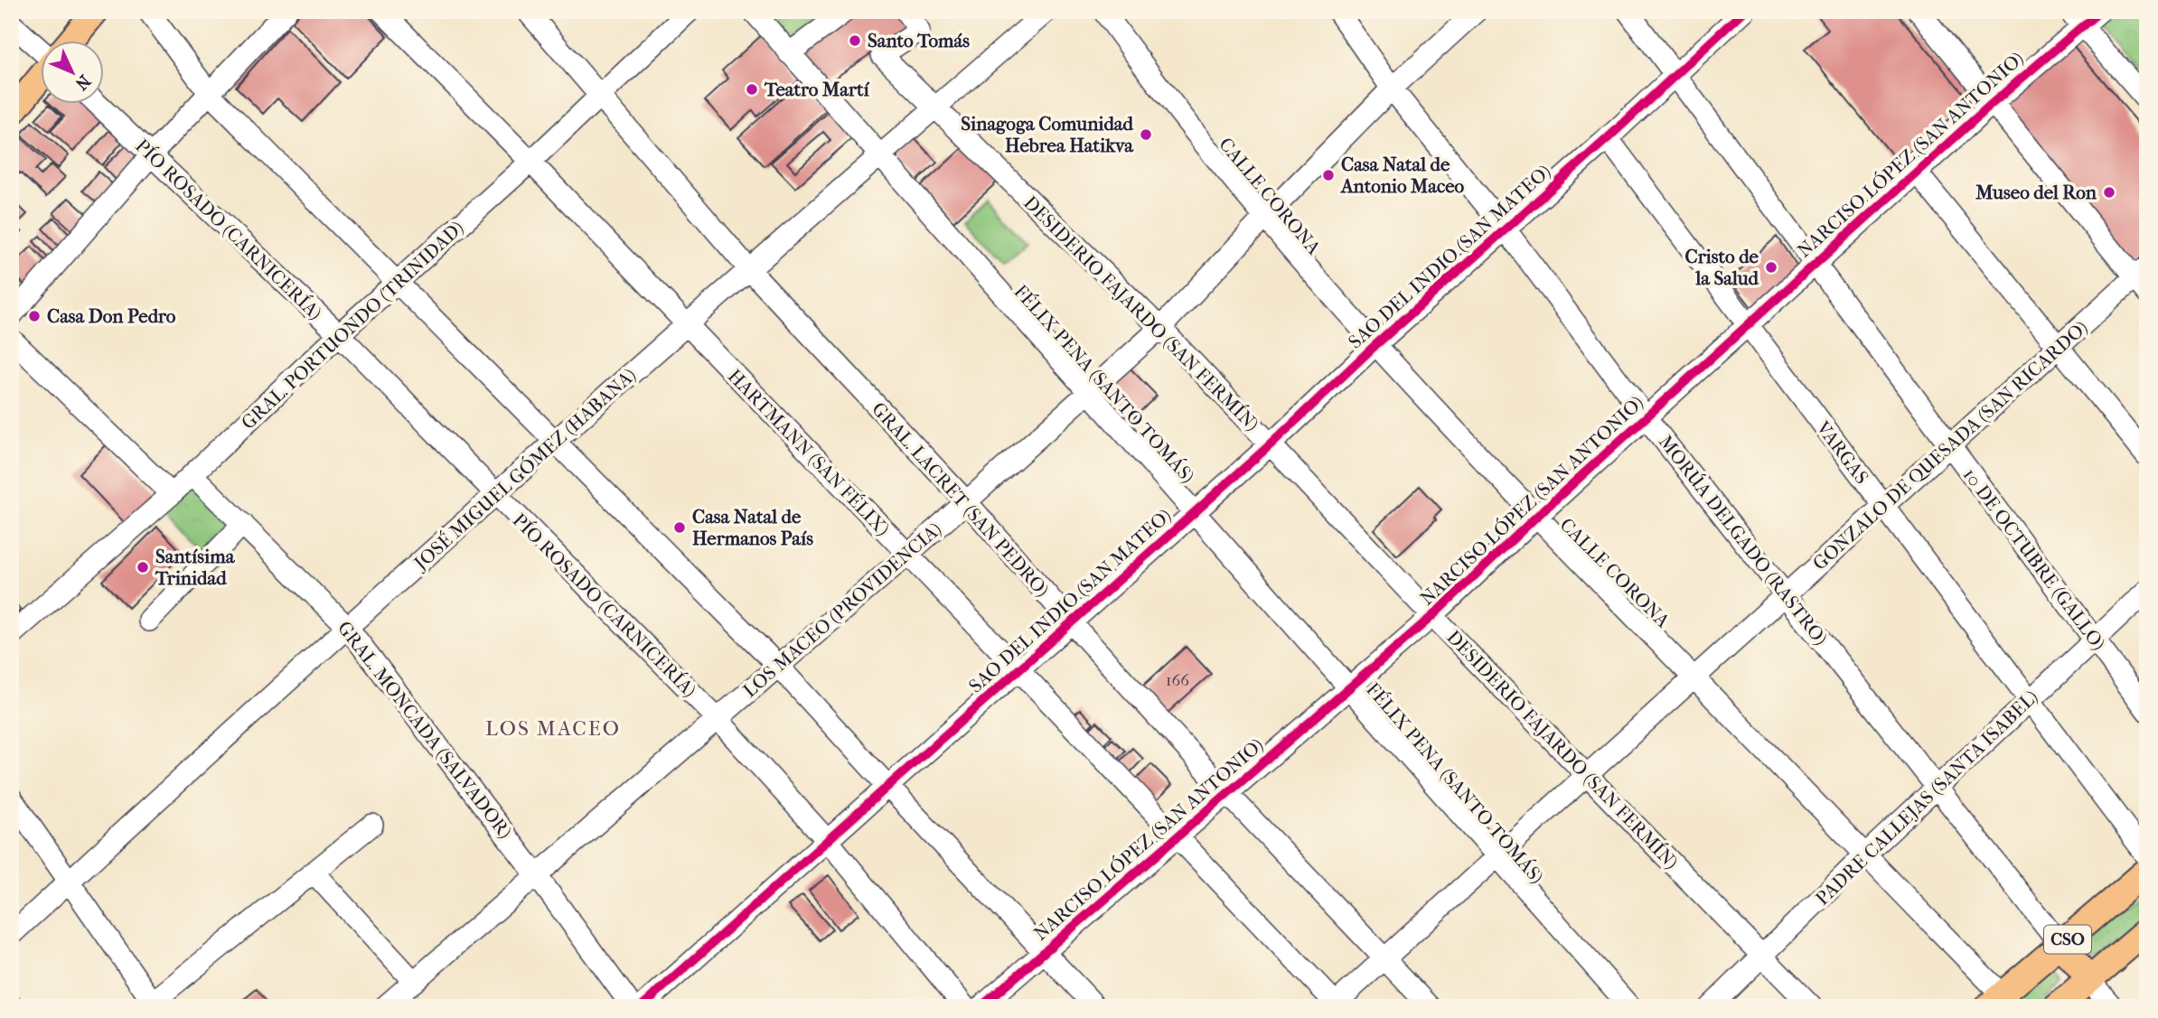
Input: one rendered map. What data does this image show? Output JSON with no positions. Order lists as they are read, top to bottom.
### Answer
{
  "streets": {
    "main road": ["CSO"],
    "street": [
      "NARCISO LÓPEZ (SAN ANTONIO)",
      "CALLE CORONA",
      "PÍO ROSADO (CARNICERÍA)",
      "SAO DEL INDIO (SAN MATEO)",
      "DESIDERIO FAJARDO (SAN FERMÍN)",
      "GRAL. PORTUONDO (TRINIDAD)",
      "FÉLIX PENA (SANTO TOMÁS)",
      "GONZALO DE QUESADA (SAN RICARDO)",
      "HARTMANN (SAN FÉLIX)",
      "VARGAS",
      "JOSÉ MIGUEL GÓMEZ (HABANA)",
      "GRAL. LACRET (SAN PEDRO)",
      "MORÚA DELGADO (RASTRO)",
      "10 DE OCTUBRE (GALLO)",
      "LOS MACEO (PROVIDENCIA)",
      "GRAL. MONCADA (SALVADOR)",
      "PADRE CALLEJAS (SANTA ISABEL)"
    ]
  },
  "crossings": [
    ["NARCISO LÓPEZ (SAN ANTONIO)", "CALLE CORONA"],
    ["NARCISO LÓPEZ (SAN ANTONIO)", "DESIDERIO FAJARDO (SAN FERMÍN)"],
    ["NARCISO LÓPEZ (SAN ANTONIO)", "FÉLIX PENA (SANTO TOMÁS)"],
    ["NARCISO LÓPEZ (SAN ANTONIO)", "HARTMANN (SAN FÉLIX)"],
    ["NARCISO LÓPEZ (SAN ANTONIO)", "VARGAS"],
    ["NARCISO LÓPEZ (SAN ANTONIO)", "GRAL. LACRET (SAN PEDRO)"],
    ["NARCISO LÓPEZ (SAN ANTONIO)", "MORÚA DELGADO (RASTRO)"],
    ["NARCISO LÓPEZ (SAN ANTONIO)", "10 DE OCTUBRE (GALLO)"],
    ["CALLE CORONA", "SAO DEL INDIO (SAN MATEO)"],
    ["CALLE CORONA", "GONZALO DE QUESADA (SAN RICARDO)"],
    ["CALLE CORONA", "LOS MACEO (PROVIDENCIA)"],
    ["CALLE CORONA", "PADRE CALLEJAS (SANTA ISABEL)"],
    ["CALLE CORONA", "CSO"],
    ["PÍO ROSADO (CARNICERÍA)", "SAO DEL INDIO (SAN MATEO)"],
    ["PÍO ROSADO (CARNICERÍA)", "GRAL. PORTUONDO (TRINIDAD)"],
    ["PÍO ROSADO (CARNICERÍA)", "JOSÉ MIGUEL GÓMEZ (HABANA)"],
    ["PÍO ROSADO (CARNICERÍA)", "LOS MACEO (PROVIDENCIA)"],
    ["SAO DEL INDIO (SAN MATEO)", "DESIDERIO FAJARDO (SAN FERMÍN)"],
    ["SAO DEL INDIO (SAN MATEO)", "FÉLIX PENA (SANTO TOMÁS)"],
    ["SAO DEL INDIO (SAN MATEO)", "HARTMANN (SAN FÉLIX)"],
    ["SAO DEL INDIO (SAN MATEO)", "VARGAS"],
    ["SAO DEL INDIO (SAN MATEO)", "GRAL. LACRET (SAN PEDRO)"],
    ["SAO DEL INDIO (SAN MATEO)", "MORÚA DELGADO (RASTRO)"],
    ["SAO DEL INDIO (SAN MATEO)", "10 DE OCTUBRE (GALLO)"],
    ["DESIDERIO FAJARDO (SAN FERMÍN)", "GONZALO DE QUESADA (SAN RICARDO)"],
    ["DESIDERIO FAJARDO (SAN FERMÍN)", "JOSÉ MIGUEL GÓMEZ (HABANA)"],
    ["DESIDERIO FAJARDO (SAN FERMÍN)", "LOS MACEO (PROVIDENCIA)"],
    ["DESIDERIO FAJARDO (SAN FERMÍN)", "PADRE CALLEJAS (SANTA ISABEL)"],
    ["GRAL. PORTUONDO (TRINIDAD)", "HARTMANN (SAN FÉLIX)"],
    ["GRAL. PORTUONDO (TRINIDAD)", "GRAL. LACRET (SAN PEDRO)"],
    ["GRAL. PORTUONDO (TRINIDAD)", "GRAL. MONCADA (SALVADOR)"],
    ["FÉLIX PENA (SANTO TOMÁS)", "GONZALO DE QUESADA (SAN RICARDO)"],
    ["FÉLIX PENA (SANTO TOMÁS)", "JOSÉ MIGUEL GÓMEZ (HABANA)"],
    ["FÉLIX PENA (SANTO TOMÁS)", "LOS MACEO (PROVIDENCIA)"],
    ["GONZALO DE QUESADA (SAN RICARDO)", "HARTMANN (SAN FÉLIX)"],
    ["GONZALO DE QUESADA (SAN RICARDO)", "VARGAS"],
    ["GONZALO DE QUESADA (SAN RICARDO)", "GRAL. LACRET (SAN PEDRO)"],
    ["GONZALO DE QUESADA (SAN RICARDO)", "MORÚA DELGADO (RASTRO)"],
    ["GONZALO DE QUESADA (SAN RICARDO)", "10 DE OCTUBRE (GALLO)"],
    ["HARTMANN (SAN FÉLIX)", "JOSÉ MIGUEL GÓMEZ (HABANA)"],
    ["HARTMANN (SAN FÉLIX)", "LOS MACEO (PROVIDENCIA)"],
    ["VARGAS", "PADRE CALLEJAS (SANTA ISABEL)"],
    ["JOSÉ MIGUEL GÓMEZ (HABANA)", "GRAL. LACRET (SAN PEDRO)"],
    ["JOSÉ MIGUEL GÓMEZ (HABANA)", "GRAL. MONCADA (SALVADOR)"],
    ["GRAL. LACRET (SAN PEDRO)", "LOS MACEO (PROVIDENCIA)"],
    ["MORÚA DELGADO (RASTRO)", "LOS MACEO (PROVIDENCIA)"],
    ["MORÚA DELGADO (RASTRO)", "PADRE CALLEJAS (SANTA ISABEL)"],
    ["MORÚA DELGADO (RASTRO)", "CSO"],
    ["10 DE OCTUBRE (GALLO)", "PADRE CALLEJAS (SANTA ISABEL)"],
    ["LOS MACEO (PROVIDENCIA)", "GRAL. MONCADA (SALVADOR)"]
  ],
  "districts": ["LOS MACEO"],
  "places": [
    "Santo Tomás",
    "Teatro Martí",
    "Sinagoga Comunidad Hebrea Hatikva",
    "Casa Natal de Antonio Maceo",
    "Museo del Ron",
    "Cristo de la Salud",
    "Casa Don Pedro",
    "Casa Natal de Hermanos País",
    "Santísima Trinidad"
  ],
  "house_numbers": ["166"],
  "north": "bottom right"
}
